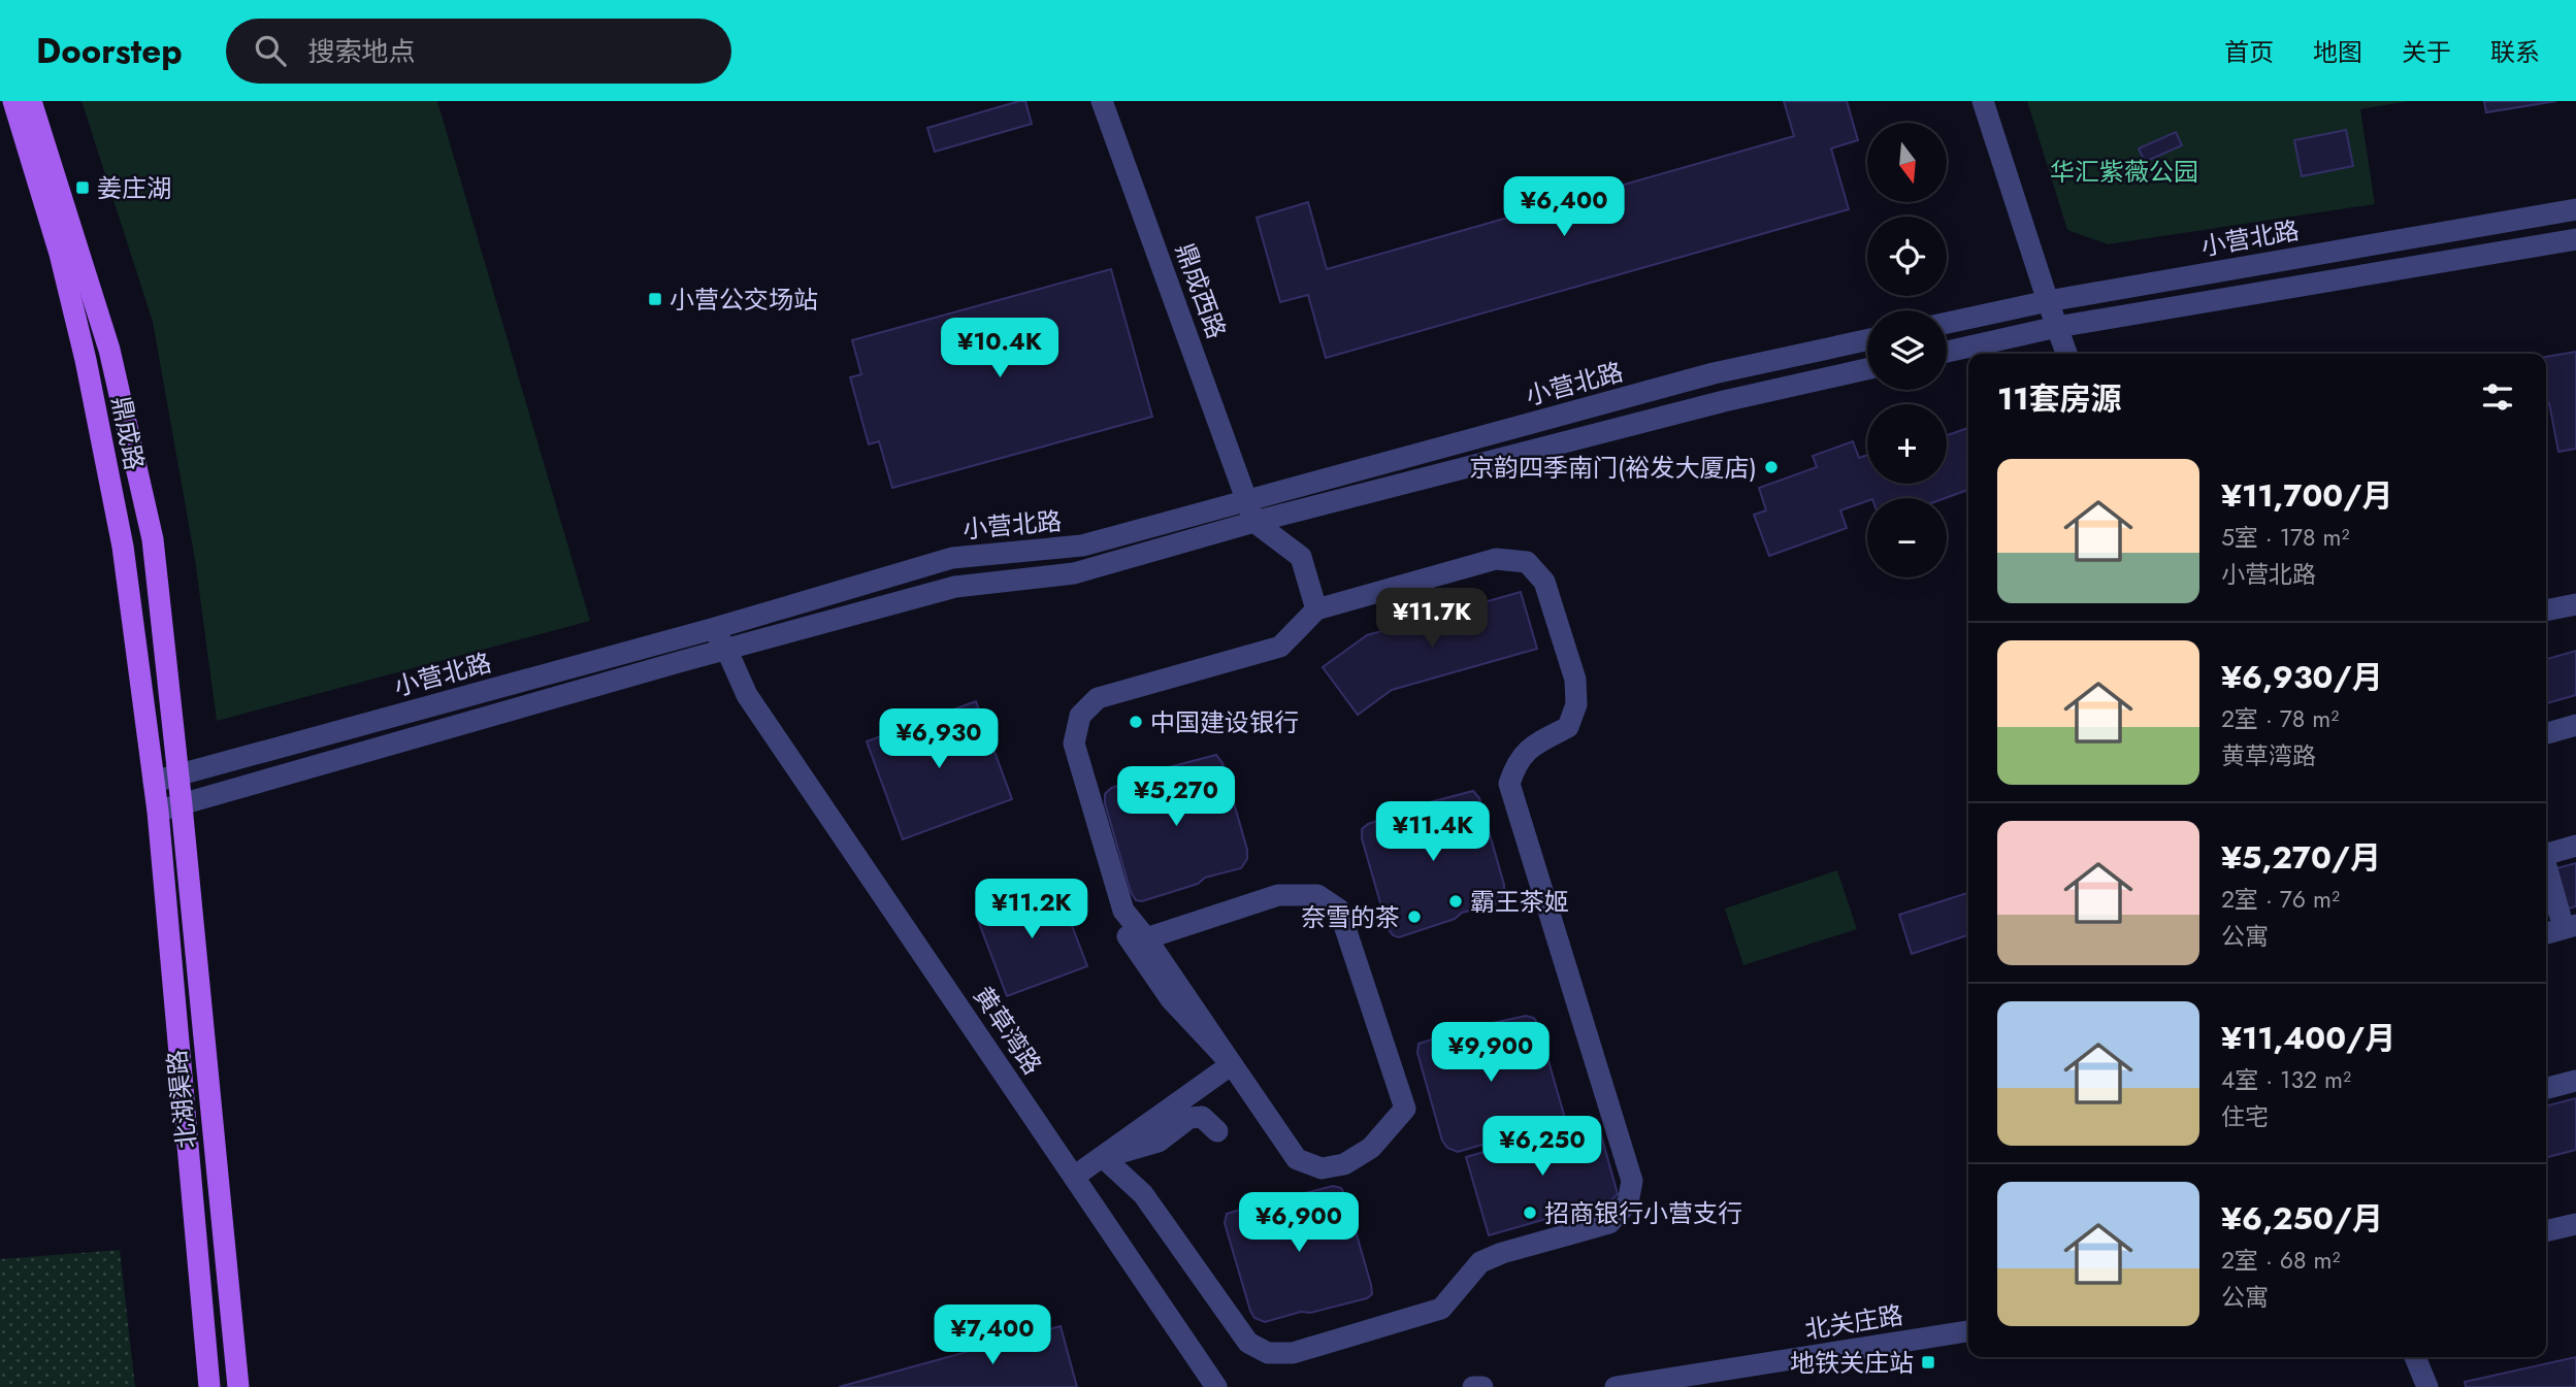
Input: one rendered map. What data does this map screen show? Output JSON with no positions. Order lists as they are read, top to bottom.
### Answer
{
  "streets": {
    "main road": ["鼎成路", "北湖渠路"],
    "street": [
      "小营北路",
      "鼎成西路",
      "黄草湾路",
      "北关庄路"
    ]
  },
  "crossings": [
    ["小营北路", "鼎成西路"],
    ["小营北路", "鼎成路"],
    ["小营北路", "黄草湾路"],
    ["小营北路", "北湖渠路"],
    ["鼎成路", "北湖渠路"]
  ],
  "parks": ["华汇紫薇公园"],
  "places": {
    "transit": ["姜庄湖", "小营公交场站", "地铁关庄站"],
    "other": [
      "京韵四季南门(裕发大厦店)",
      "中国建设银行",
      "霸王茶姬",
      "奈雪的茶",
      "招商银行小营支行"
    ]
  },
  "north": "bottom",
  "page": {
    "header": "Doorstep",
    "search": "搜索地点",
    "nav": [
      "首页",
      "地图",
      "关于",
      "联系"
    ],
    "map_buttons": ["+", "−"],
    "price": [
      "¥6,400",
      "¥10.4K",
      "¥11.7K",
      "¥6,930",
      "¥5,270",
      "¥11.4K",
      "¥11.2K",
      "¥9,900",
      "¥6,250",
      "¥6,900",
      "¥7,400"
    ],
    "heading": "11套房源",
    "list": [
      {
        "name": "¥11,700/月",
        "note": "5室 · 178 m² · 小营北路"
      },
      {
        "name": "¥6,930/月",
        "note": "2室 · 78 m² · 黄草湾路"
      },
      {
        "name": "¥5,270/月",
        "note": "2室 · 76 m² · 公寓"
      },
      {
        "name": "¥11,400/月",
        "note": "4室 · 132 m² · 住宅"
      },
      {
        "name": "¥6,250/月",
        "note": "2室 · 68 m² · 公寓"
      }
    ]
  }
}
